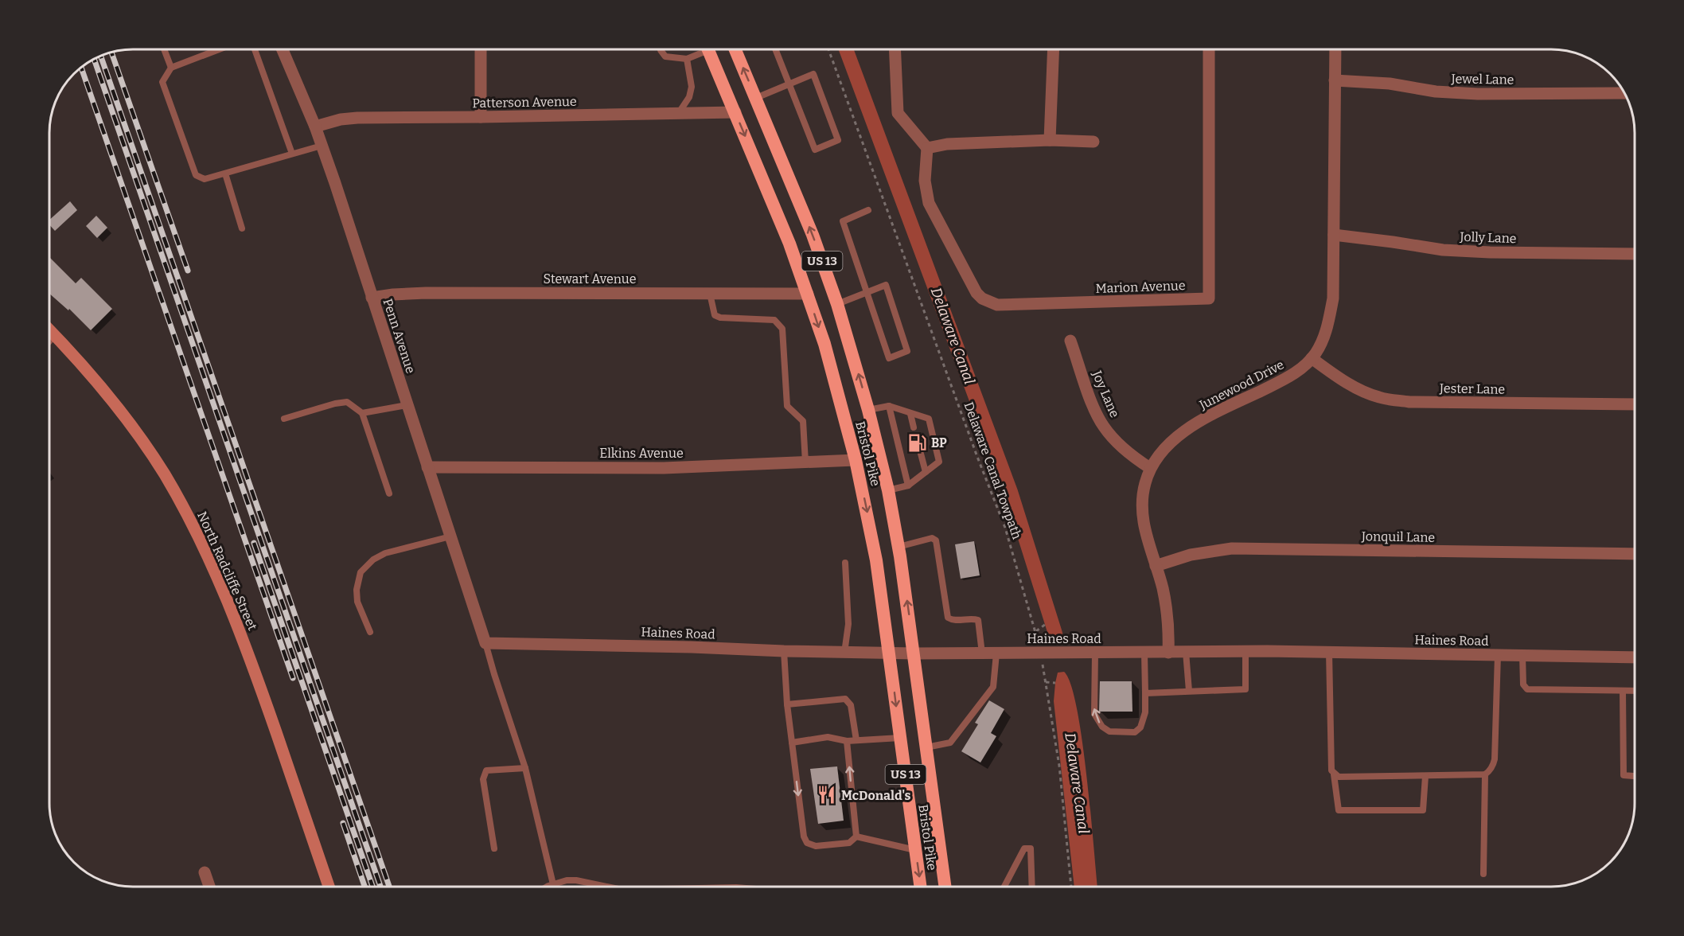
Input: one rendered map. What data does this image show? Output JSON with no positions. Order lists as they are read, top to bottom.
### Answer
{
  "streets": {
    "highway": ["US 13", "Bristol Pike"],
    "main road": ["North Radcliffe Street"],
    "street": [
      "Jewel Lane",
      "Patterson Avenue",
      "Jolly Lane",
      "Stewart Avenue",
      "Marion Avenue",
      "Penn Avenue",
      "Junewood Drive",
      "Jester Lane",
      "Joy Lane",
      "Elkins Avenue",
      "Jonquil Lane",
      "Haines Road"
    ],
    "path": ["Delaware Canal Towpath"]
  },
  "crossings": [
    ["Jewel Lane", "Junewood Drive"],
    ["Patterson Avenue", "Penn Avenue"],
    ["Patterson Avenue", "Bristol Pike"],
    ["Jolly Lane", "Junewood Drive"],
    ["Stewart Avenue", "Penn Avenue"],
    ["Stewart Avenue", "Bristol Pike"],
    ["Penn Avenue", "Elkins Avenue"],
    ["Penn Avenue", "Haines Road"],
    ["Junewood Drive", "Jester Lane"],
    ["Junewood Drive", "Joy Lane"],
    ["Junewood Drive", "Jonquil Lane"],
    ["Junewood Drive", "Haines Road"],
    ["Elkins Avenue", "Bristol Pike"],
    ["Bristol Pike", "Haines Road"]
  ],
  "water": ["Delaware Canal"],
  "places": {
    "fuel station": ["BP"],
    "restaurant": ["McDonald's"]
  }
}
